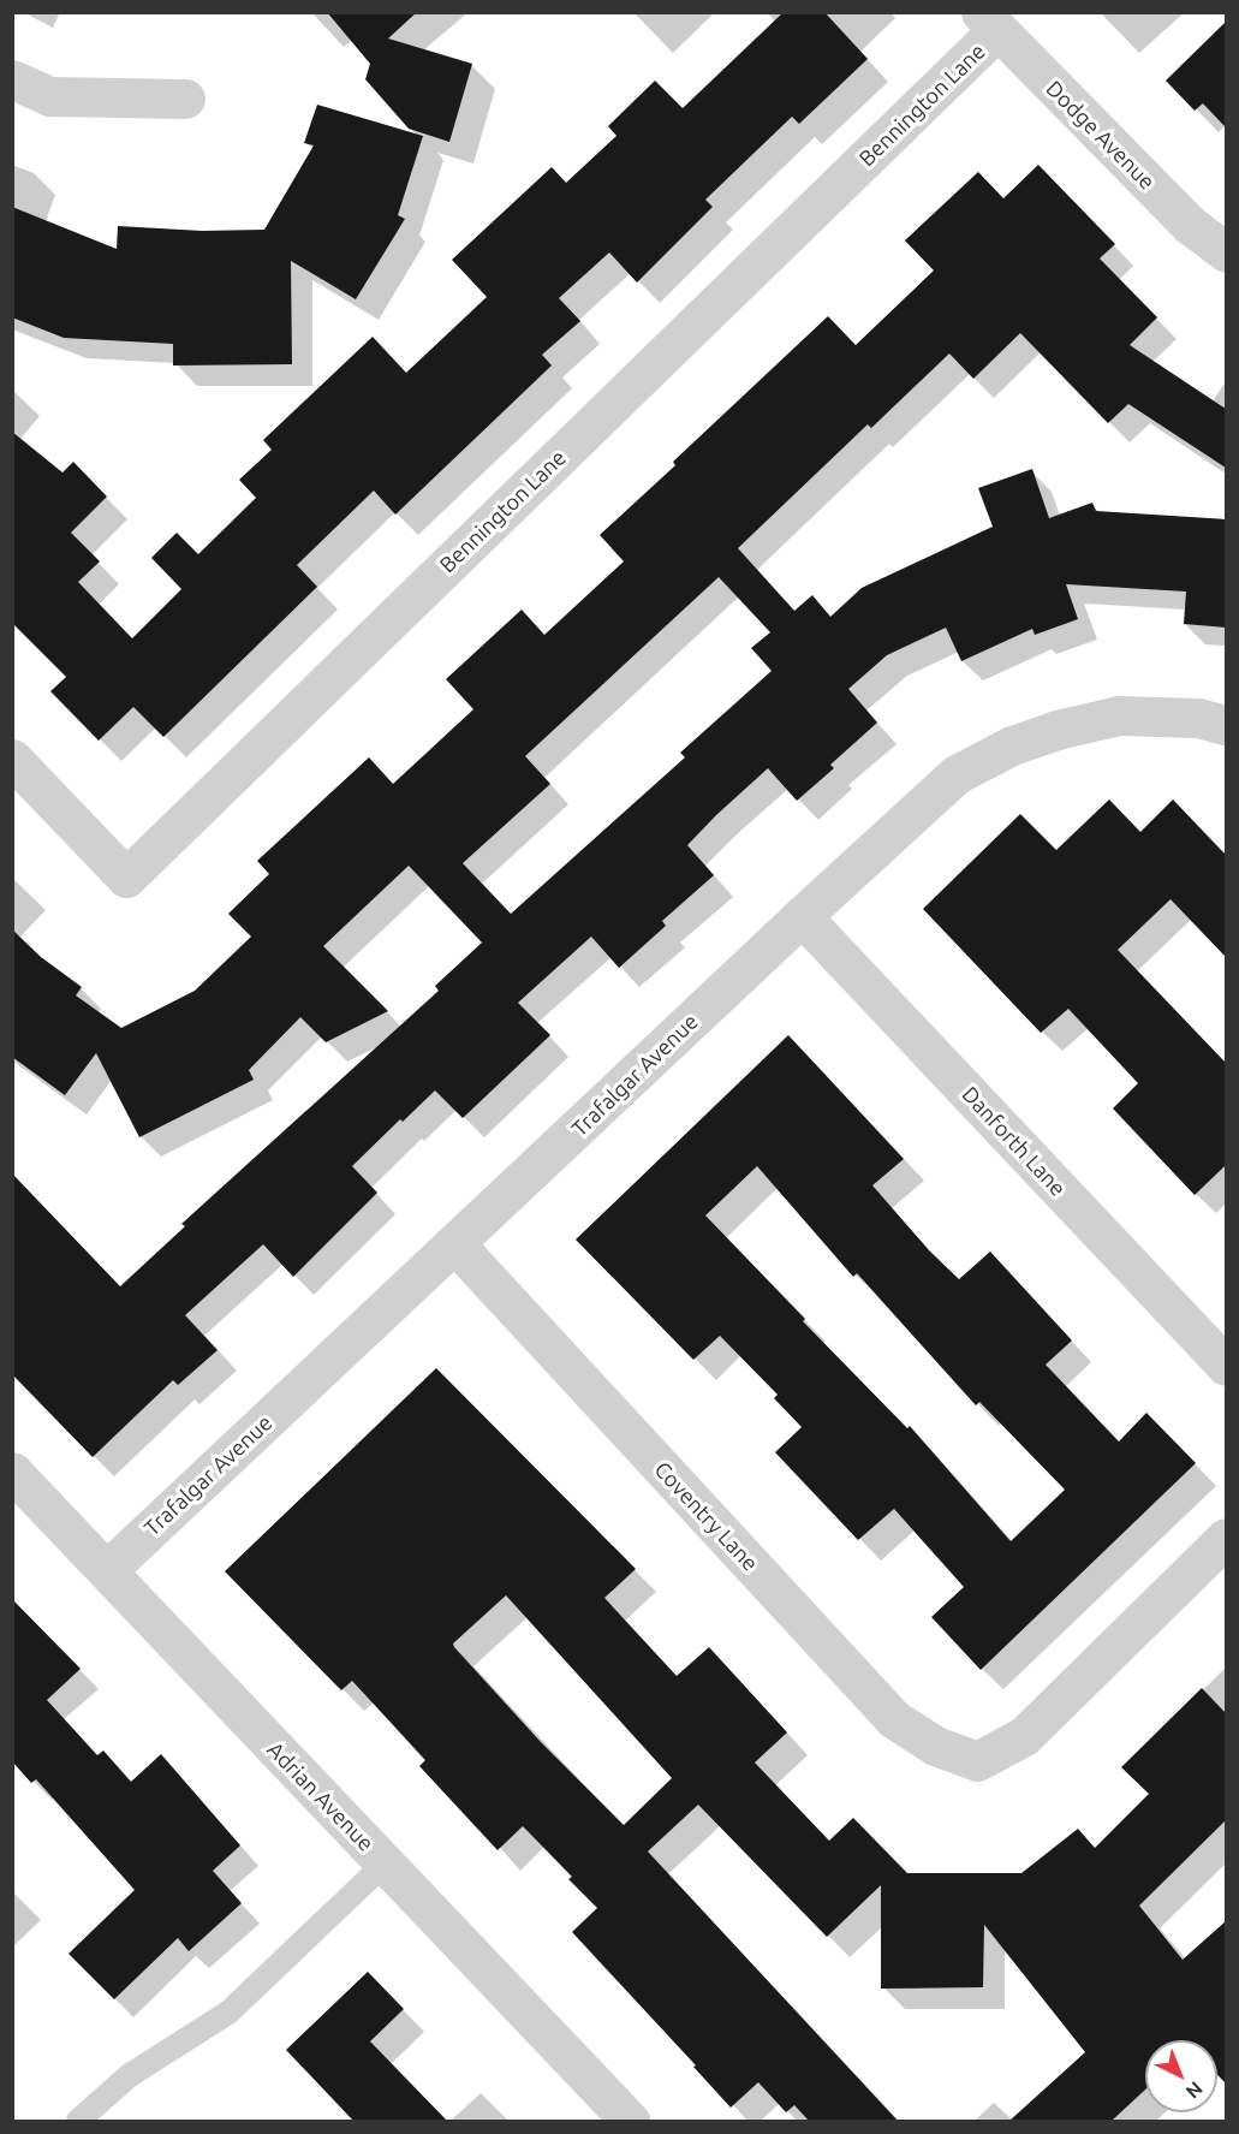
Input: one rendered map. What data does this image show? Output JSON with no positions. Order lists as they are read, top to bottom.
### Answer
{
  "streets": {
    "street": [
      "Bennington Lane",
      "Dodge Avenue",
      "Trafalgar Avenue",
      "Danforth Lane",
      "Coventry Lane",
      "Adrian Avenue"
    ]
  },
  "crossings": [
    ["Bennington Lane", "Dodge Avenue"],
    ["Trafalgar Avenue", "Danforth Lane"],
    ["Trafalgar Avenue", "Coventry Lane"],
    ["Trafalgar Avenue", "Adrian Avenue"]
  ],
  "north": "bottom right"
}
